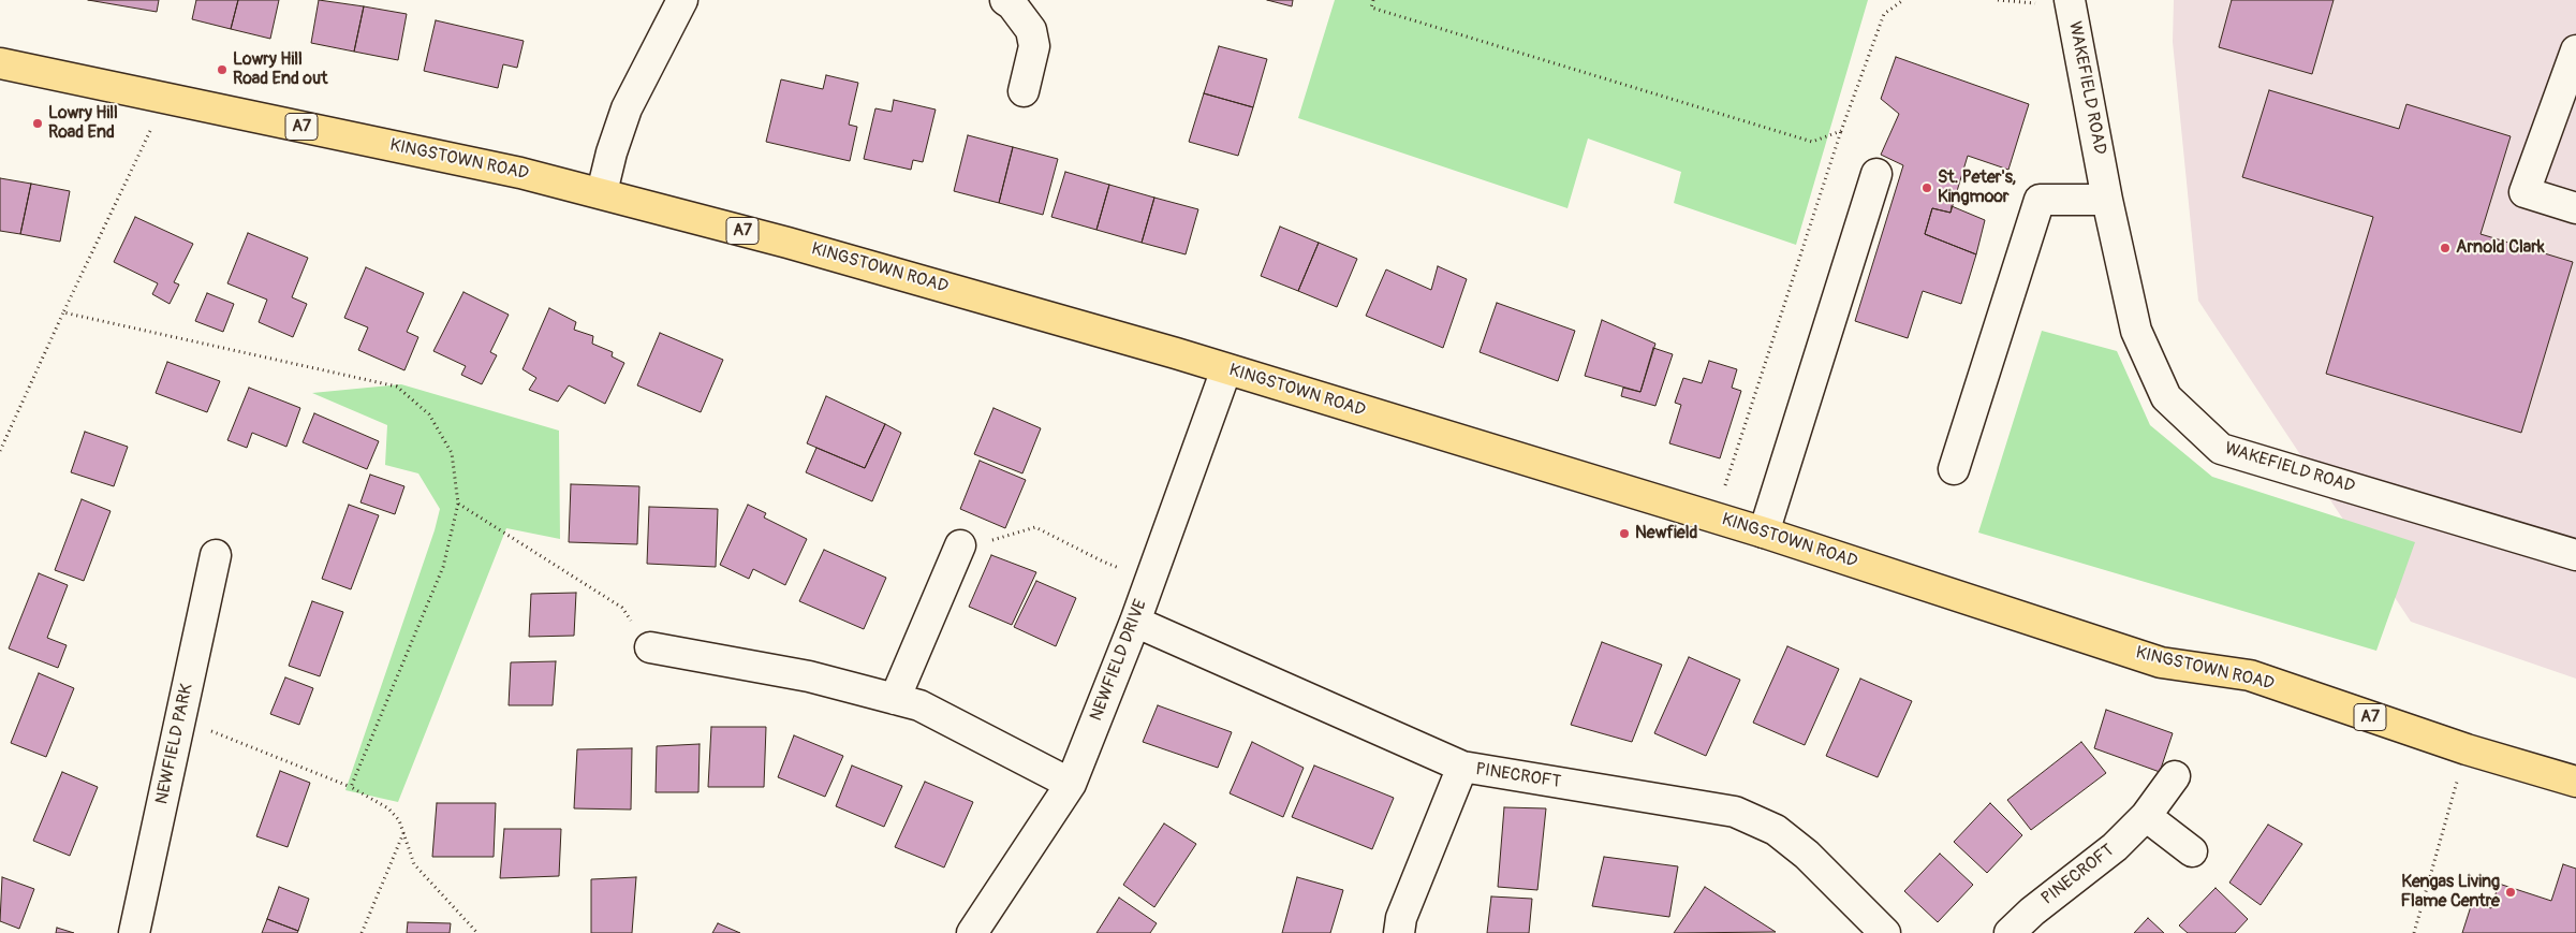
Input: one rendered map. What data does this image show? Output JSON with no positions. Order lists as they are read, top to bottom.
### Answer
{
  "streets": {
    "main road": ["A7", "KINGSTOWN ROAD"],
    "street": [
      "WAKEFIELD ROAD",
      "NEWFIELD DRIVE",
      "NEWFIELD PARK",
      "PINECROFT"
    ]
  },
  "crossings": [
    ["KINGSTOWN ROAD", "NEWFIELD DRIVE"],
    ["NEWFIELD DRIVE", "PINECROFT"]
  ],
  "places": [
    "Lowry Hill Road End out",
    "Lowry Hill Road End",
    "St. Peter's, Kingmoor",
    "Arnold Clark",
    "Newfield",
    "Kengas Living Flame Centre"
  ]
}
